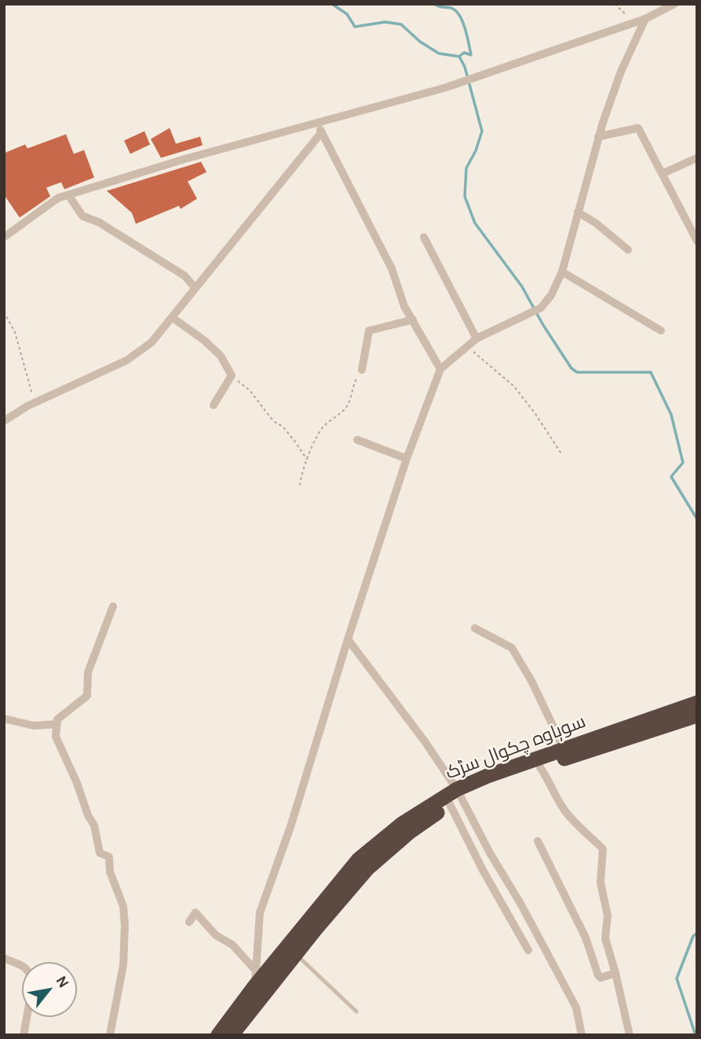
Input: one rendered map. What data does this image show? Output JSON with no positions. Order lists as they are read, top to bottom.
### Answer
{
  "streets": {
    "highway": ["سوہاوہ چکوال سڑک"]
  },
  "north": "top right"
}
